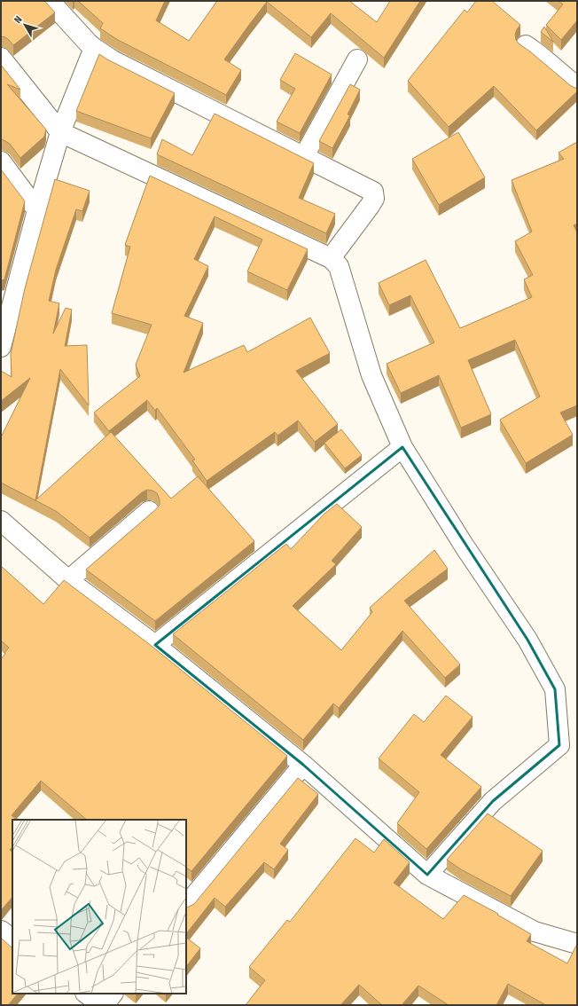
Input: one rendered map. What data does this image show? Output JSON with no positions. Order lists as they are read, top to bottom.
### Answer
{
  "north": "top left"
}
